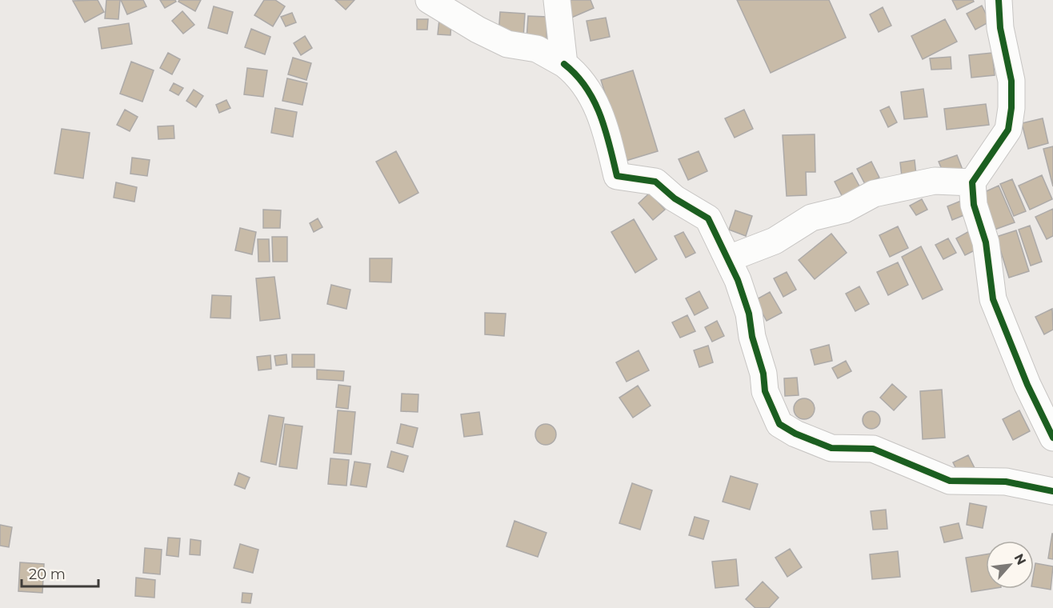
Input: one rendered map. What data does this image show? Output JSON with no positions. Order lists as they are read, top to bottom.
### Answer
{
  "scale_bar": "20 m",
  "north": "top right"
}
